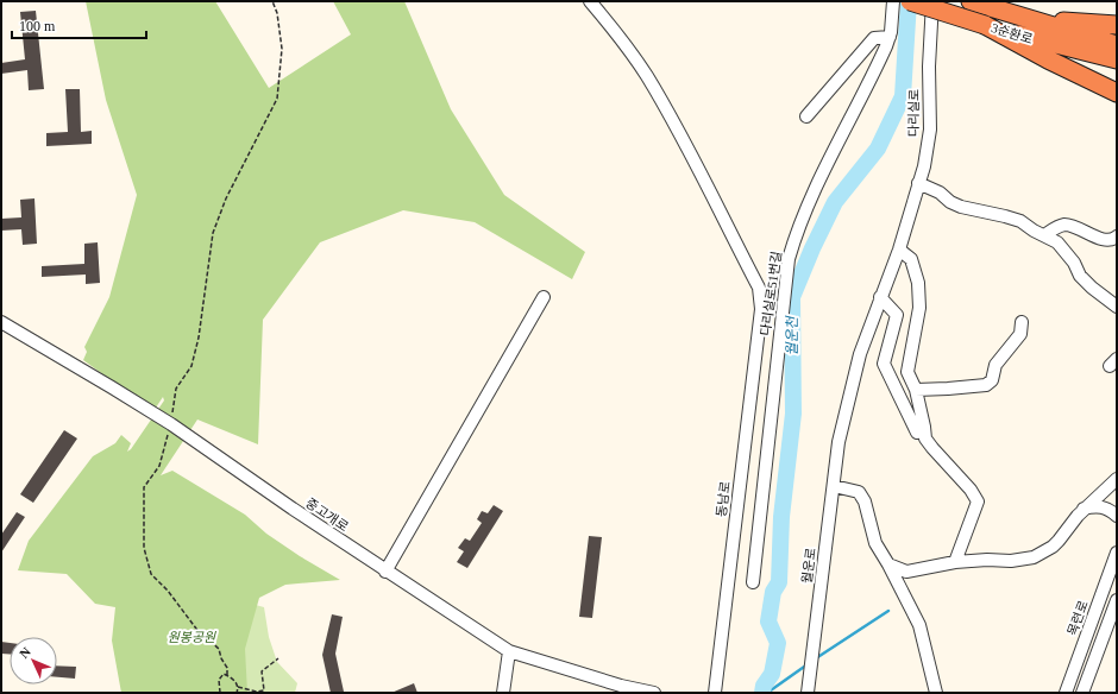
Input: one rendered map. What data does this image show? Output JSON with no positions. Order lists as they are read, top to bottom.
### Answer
{
  "streets": {
    "highway": ["3순환로"],
    "street": [
      "다리실로",
      "다리실로51번길",
      "동남로",
      "중고개로",
      "월운로",
      "목련로"
    ]
  },
  "crossings": [
    ["다리실로", "월운로"]
  ],
  "water": ["월운천"],
  "parks": ["원봉공원"],
  "scale_bar": "100 m",
  "north": "top left"
}
